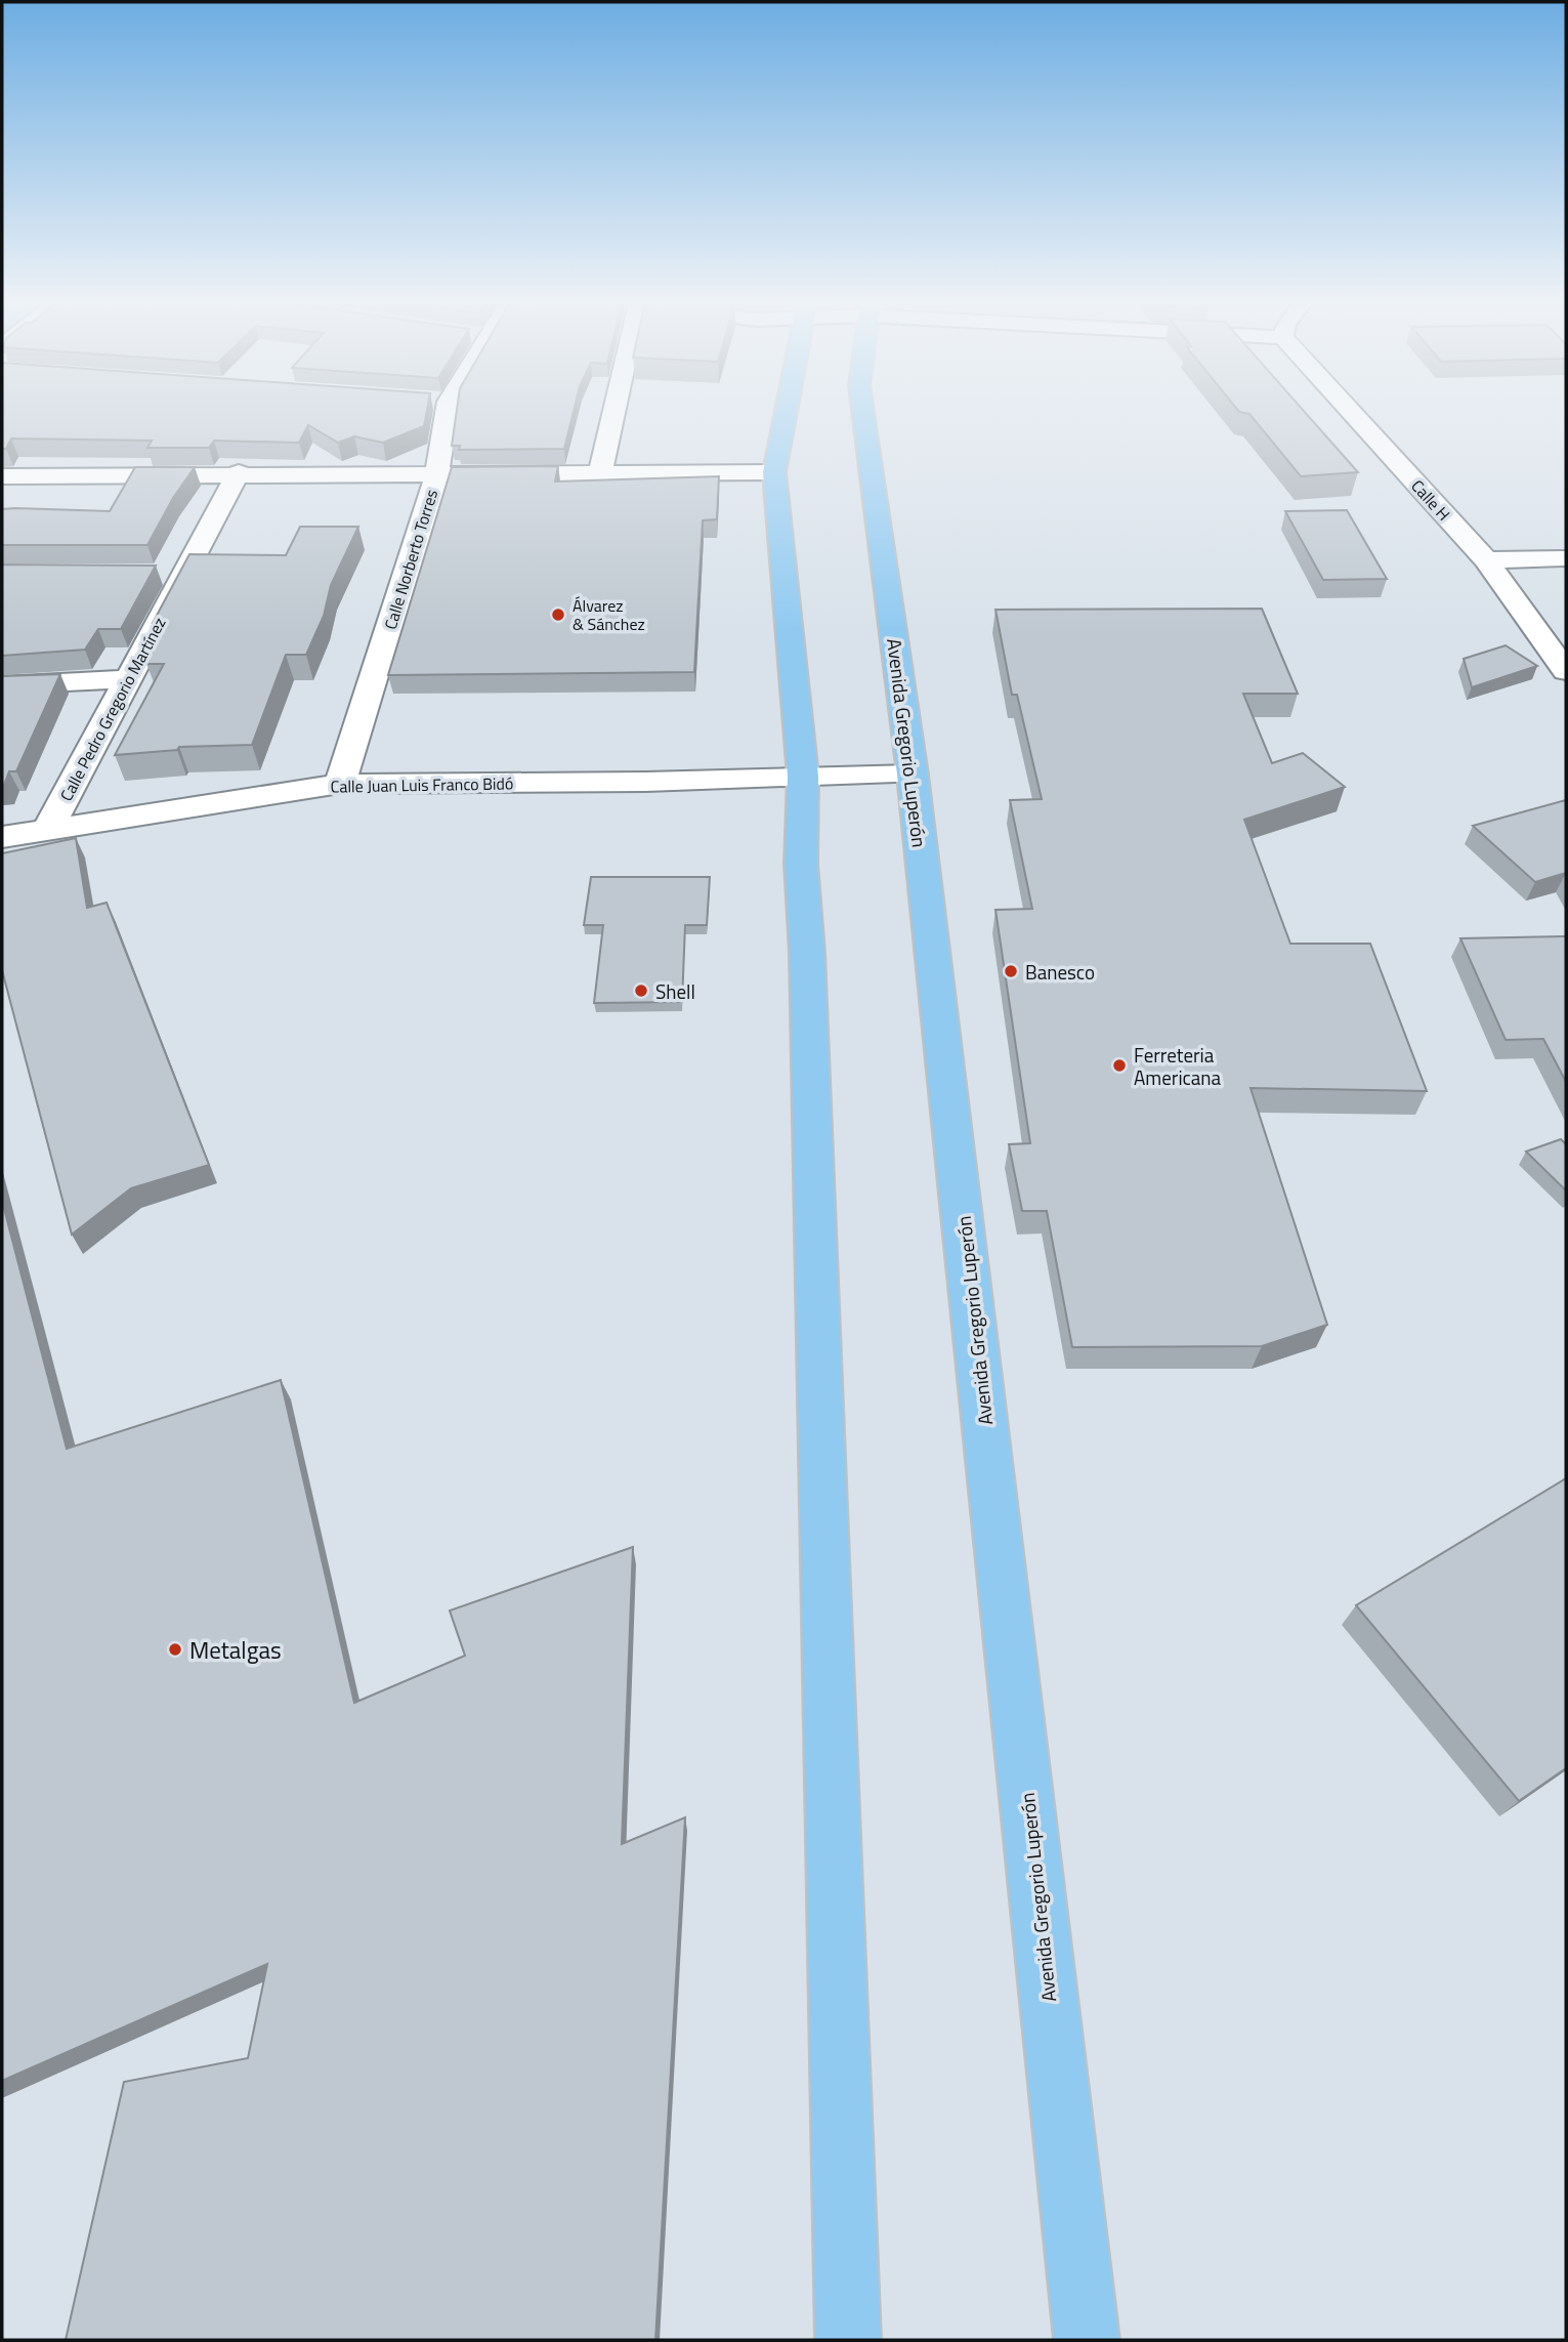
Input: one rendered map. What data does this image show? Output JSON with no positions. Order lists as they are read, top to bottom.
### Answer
{
  "streets": {
    "main road": ["Avenida Gregorio Luperón"],
    "street": [
      "Calle H",
      "Calle Norberto Torres",
      "Calle Pedro Gregorio Martínez",
      "Calle Juan Luis Franco Bidó"
    ]
  },
  "crossings": [
    ["Calle Norberto Torres", "Calle Juan Luis Franco Bidó"],
    ["Calle Pedro Gregorio Martínez", "Calle Juan Luis Franco Bidó"],
    ["Avenida Gregorio Luperón", "Calle Juan Luis Franco Bidó"]
  ],
  "places": [
    "Álvarez & Sánchez",
    "Banesco",
    "Shell",
    "Ferreteria Americana",
    "Metalgas"
  ]
}
